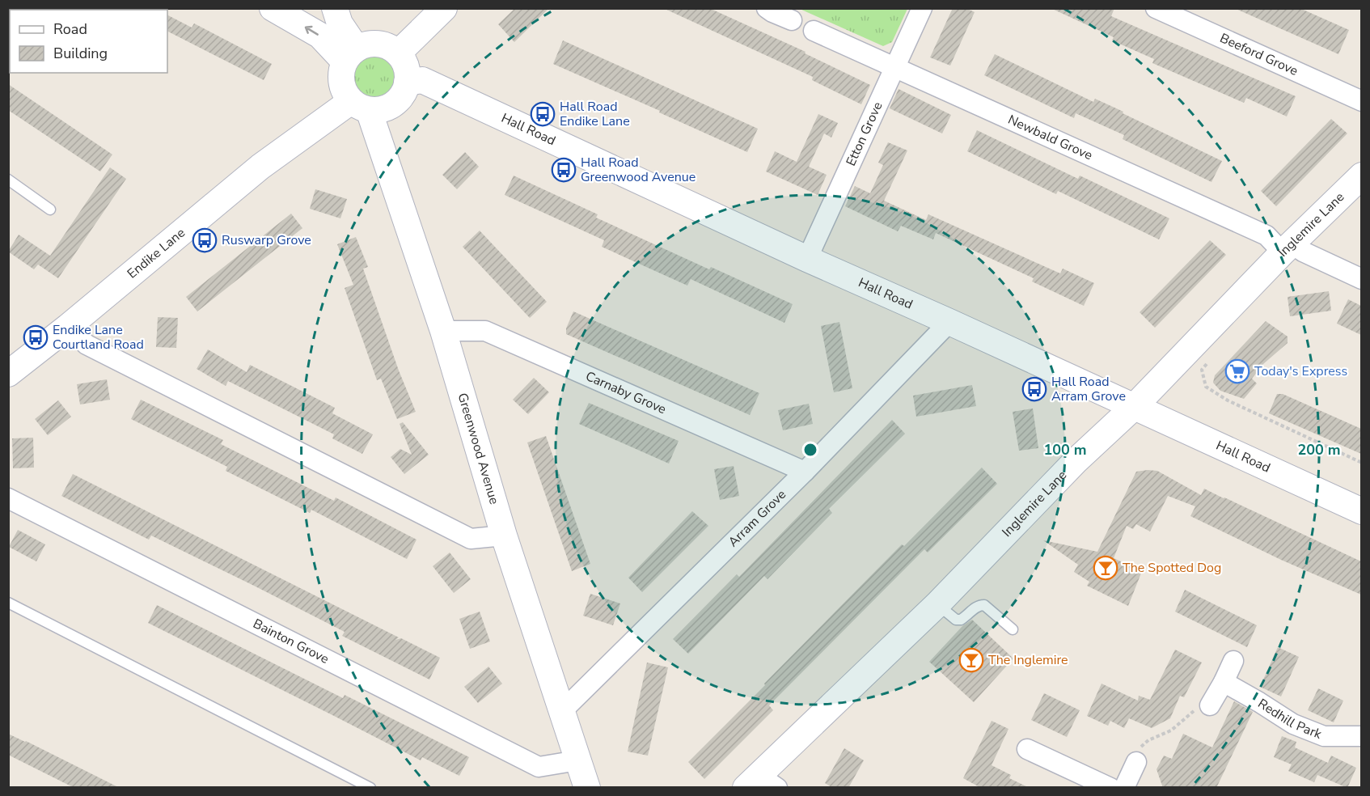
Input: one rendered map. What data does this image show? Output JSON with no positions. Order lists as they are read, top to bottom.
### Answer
{
  "streets": {
    "street": [
      "Beeford Grove",
      "Hall Road",
      "Etton Grove",
      "Newbald Grove",
      "Inglemire Lane",
      "Endike Lane",
      "Carnaby Grove",
      "Greenwood Avenue",
      "Arram Grove",
      "Bainton Grove",
      "Redhill Park"
    ]
  },
  "crossings": [
    ["Hall Road", "Etton Grove"],
    ["Hall Road", "Inglemire Lane"],
    ["Hall Road", "Endike Lane"],
    ["Hall Road", "Greenwood Avenue"],
    ["Hall Road", "Arram Grove"],
    ["Etton Grove", "Newbald Grove"],
    ["Newbald Grove", "Inglemire Lane"],
    ["Endike Lane", "Greenwood Avenue"],
    ["Carnaby Grove", "Greenwood Avenue"],
    ["Carnaby Grove", "Arram Grove"],
    ["Greenwood Avenue", "Arram Grove"],
    ["Greenwood Avenue", "Bainton Grove"]
  ],
  "places": {
    "bus stop": [
      "Hall Road Endike Lane",
      "Hall Road Greenwood Avenue",
      "Ruswarp Grove",
      "Endike Lane Courtland Road",
      "Hall Road Arram Grove"
    ],
    "supermarket": ["Today's Express"],
    "bar": ["The Spotted Dog", "The Inglemire"]
  },
  "legend": ["Road", "Building"],
  "rings": ["100 m", "200 m"]
}
